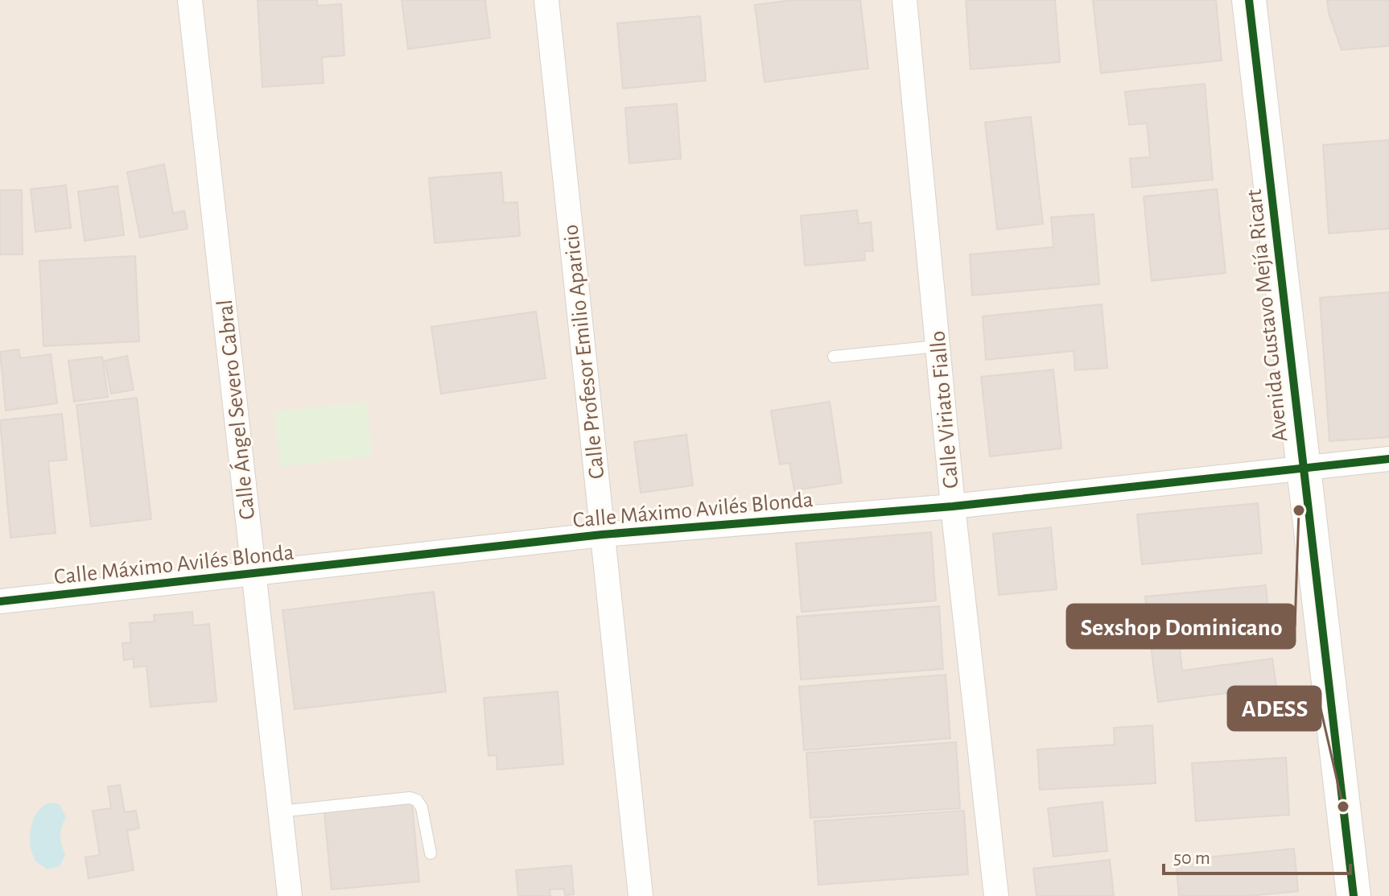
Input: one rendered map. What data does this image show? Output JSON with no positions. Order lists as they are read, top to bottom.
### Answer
{
  "streets": {
    "street": [
      "Avenida Gustavo Mejía Ricart",
      "Calle Profesor Emilio Aparicio",
      "Calle Ángel Severo Cabral",
      "Calle Viriato Fiallo",
      "Calle Máximo Avilés Blonda"
    ]
  },
  "crossings": [
    ["Avenida Gustavo Mejía Ricart", "Calle Máximo Avilés Blonda"],
    ["Calle Profesor Emilio Aparicio", "Calle Máximo Avilés Blonda"],
    ["Calle Ángel Severo Cabral", "Calle Máximo Avilés Blonda"],
    ["Calle Viriato Fiallo", "Calle Máximo Avilés Blonda"]
  ],
  "places": ["Sexshop Dominicano", "ADESS"],
  "scale_bar": "50 m"
}
